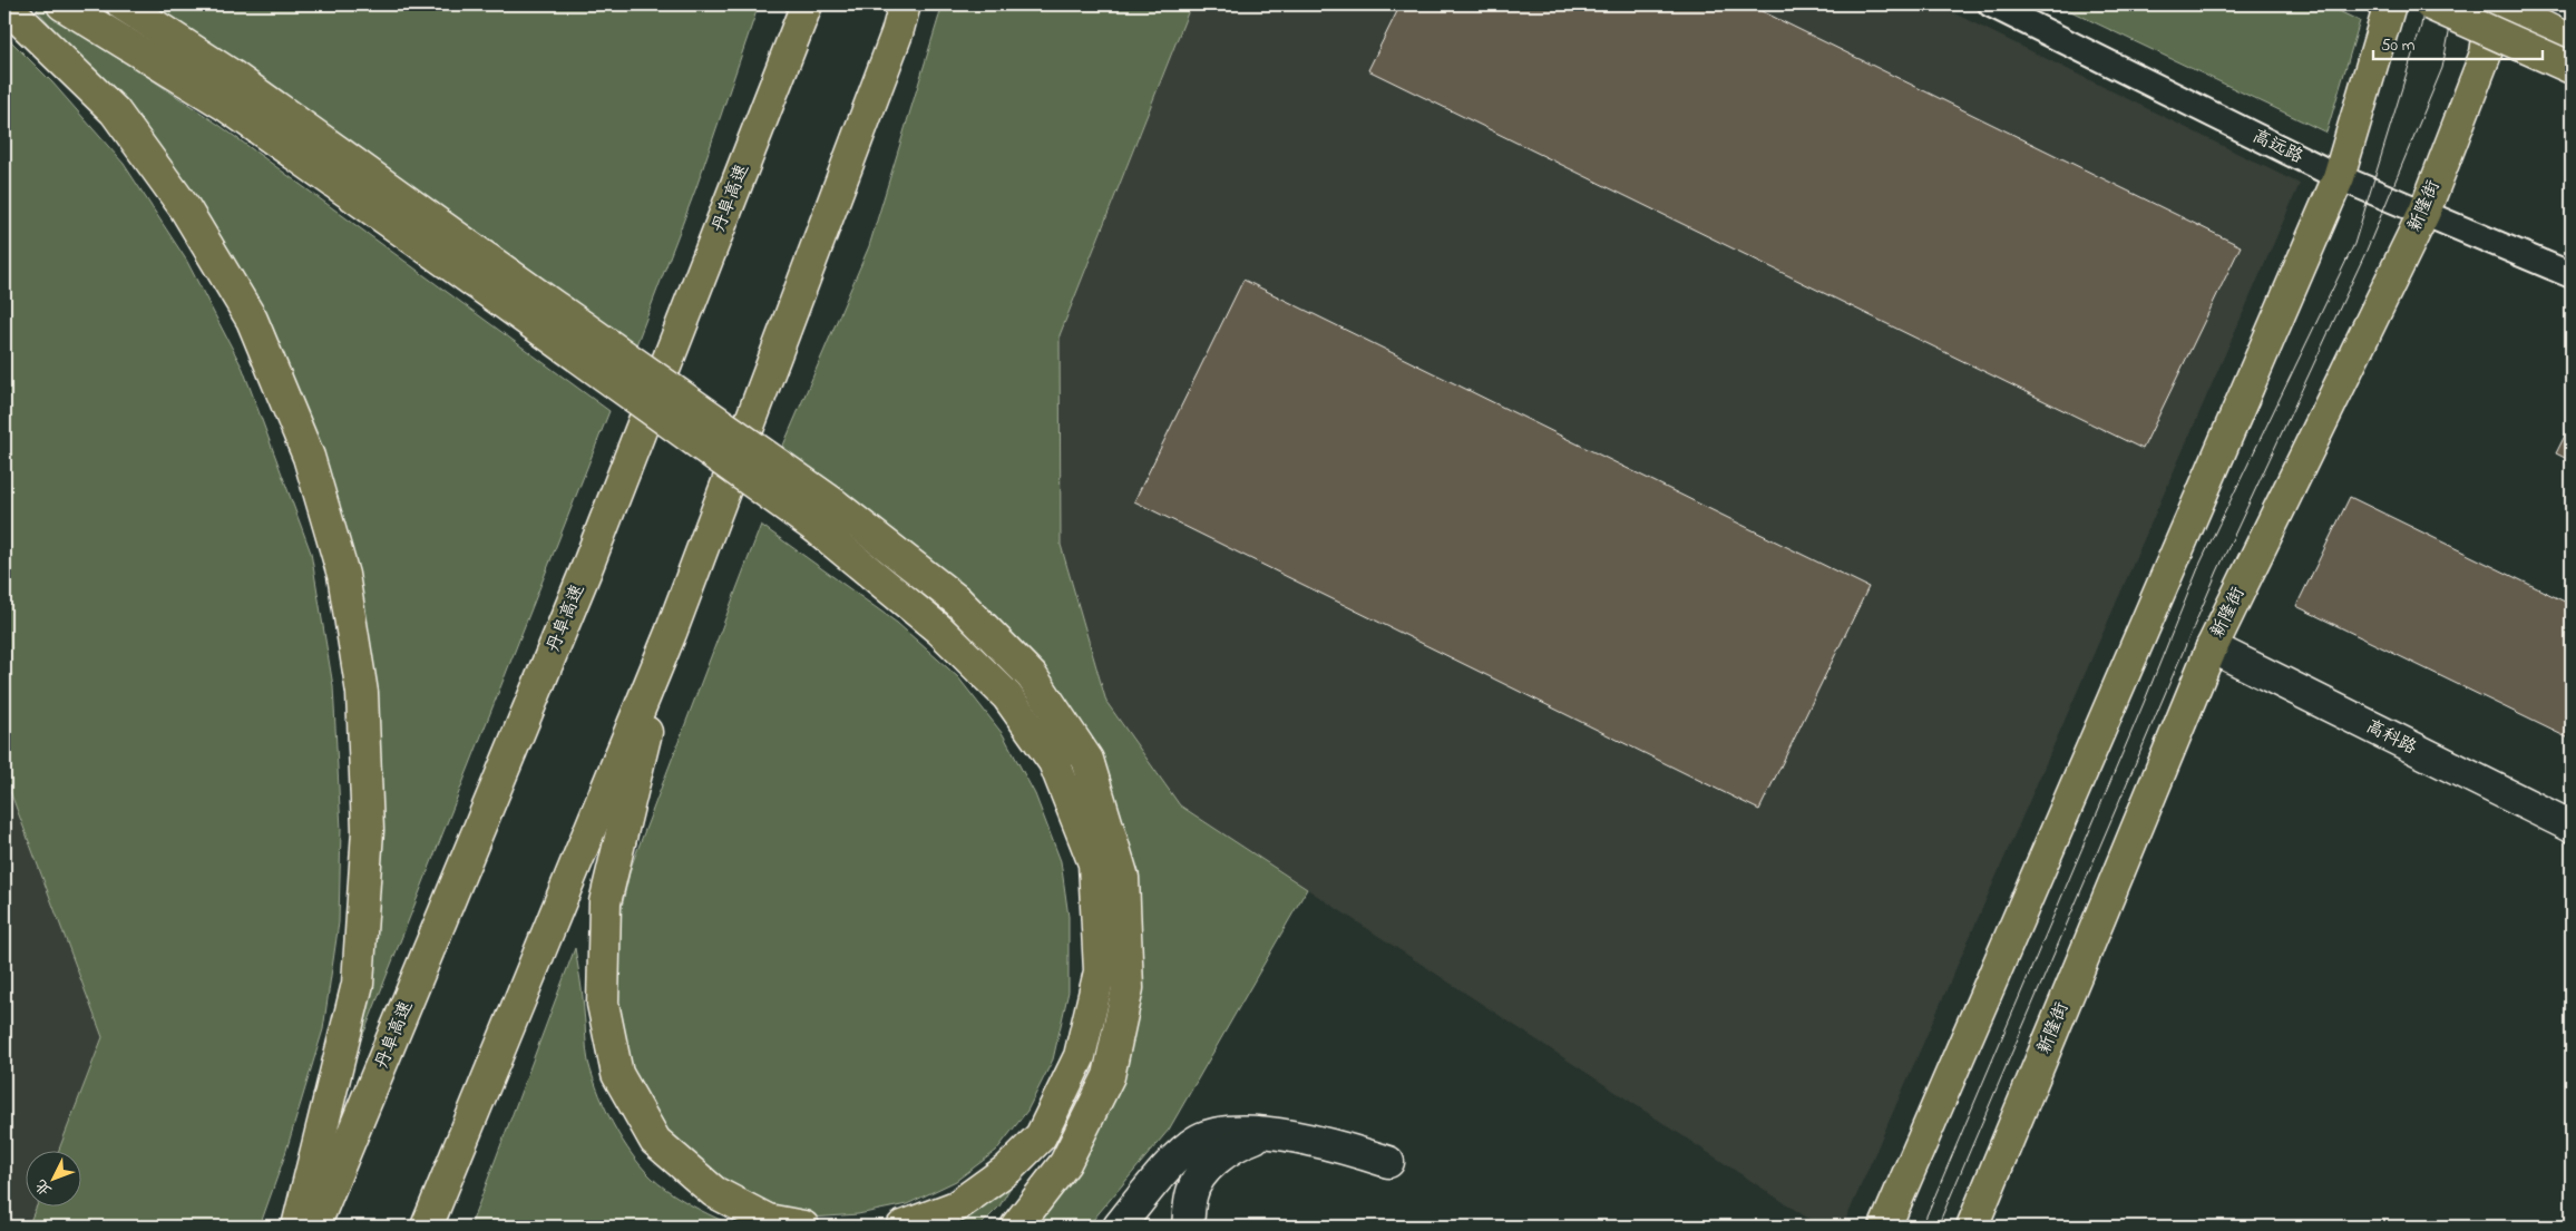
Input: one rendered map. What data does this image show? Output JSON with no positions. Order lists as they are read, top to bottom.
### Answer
{
  "streets": {
    "main road": ["丹阜高速", "新隆街", "高科路"],
    "street": ["高远路"]
  },
  "crossings": [
    ["高远路", "新隆街"],
    ["新隆街", "高科路"]
  ],
  "scale_bar": "50 m",
  "north": "bottom left"
}
